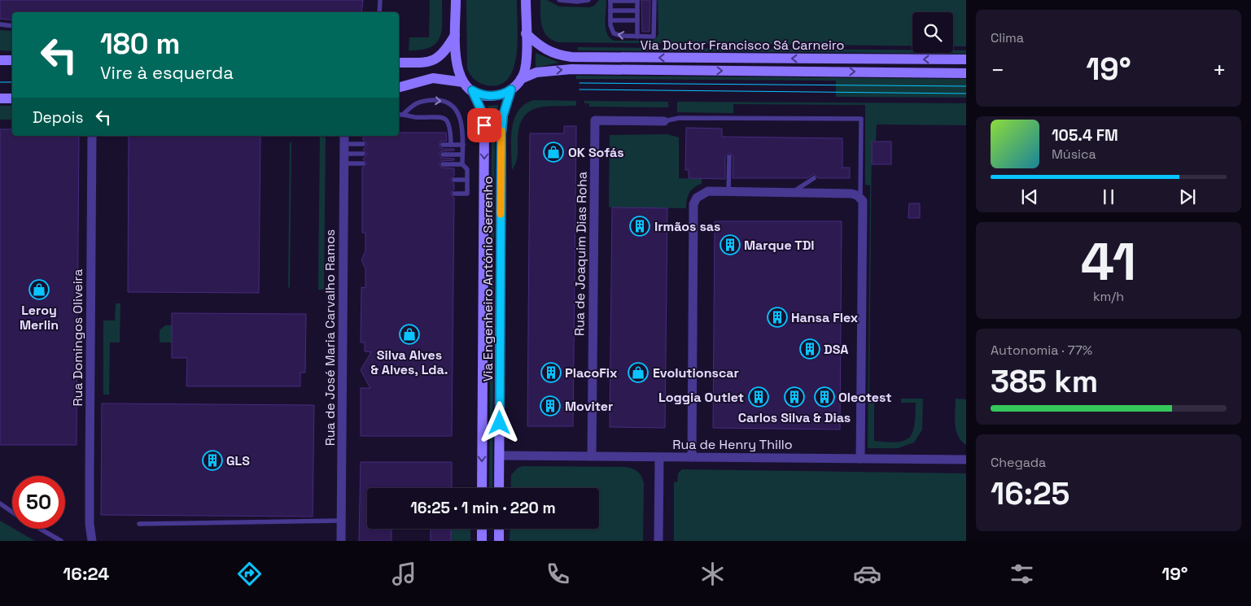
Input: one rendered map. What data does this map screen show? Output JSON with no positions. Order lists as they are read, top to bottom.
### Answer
{
  "streets": {
    "main road": ["Via Doutor Francisco Sá Carneiro", "Via Engenheiro António Serrenho"],
    "street": [
      "Rua de Joaquim Dias Roha",
      "Rua Domingos Oliveira",
      "Rua de José Maria Carvalho Ramos",
      "Rua de Henry Thillo"
    ]
  },
  "crossings": [
    ["Rua de Joaquim Dias Roha", "Rua de Henry Thillo"],
    ["Via Engenheiro António Serrenho", "Rua de Henry Thillo"]
  ],
  "places": {
    "shop": [
      "OK Sofás",
      "Leroy Merlin",
      "Silva Alves & Alves, Lda.",
      "Evolutionscar"
    ],
    "building": [
      "Irmãos sas",
      "Marque TDI",
      "Hansa Flex",
      "DSA",
      "PlacoFix",
      "Loggia Outlet",
      "Carlos Silva & Dias",
      "Oleotest",
      "Moviter",
      "GLS"
    ]
  },
  "page": {
    "tile": [
      "Clima",
      ["41", "km/h"],
      ["Autonomia · 77%", "385 km"],
      ["Chegada", "16:25"]
    ],
    "turn": ["180 m", "Vire à esquerda"],
    "heat": ["−", "19°", "+"],
    "then": "Depois",
    "song": ["105.4 FM", "Música"],
    "limit": "50",
    "trip": "16:25 · 1 min · 220 m",
    "tabs": ["16:24", "19°"]
  }
}
